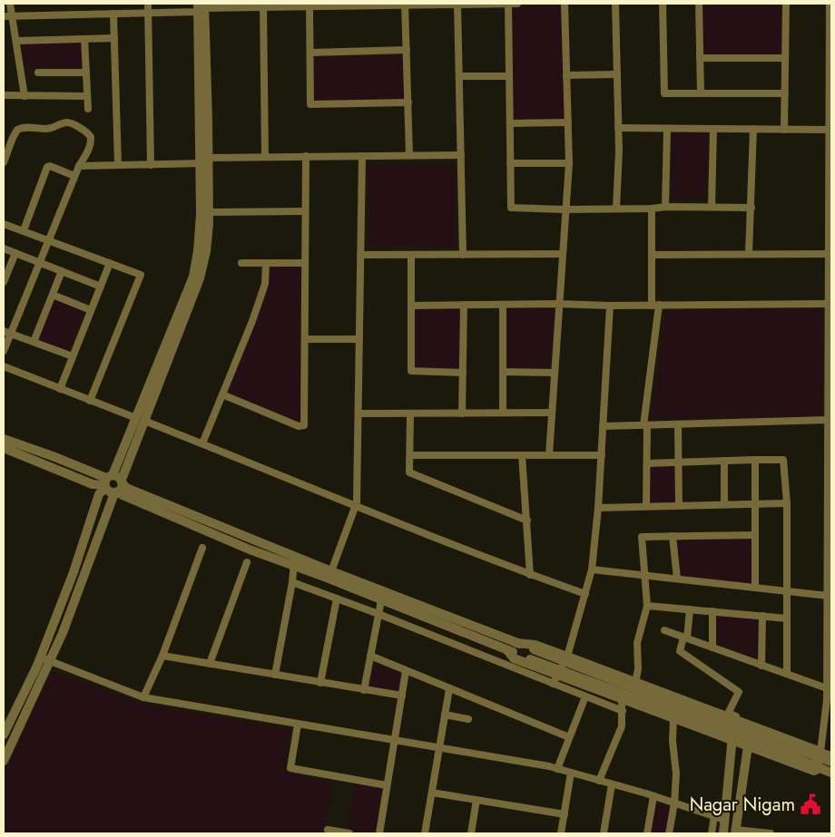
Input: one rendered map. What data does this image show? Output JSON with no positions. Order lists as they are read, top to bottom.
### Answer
{
  "places": {
    "public building": ["Nagar Nigam"]
  }
}
